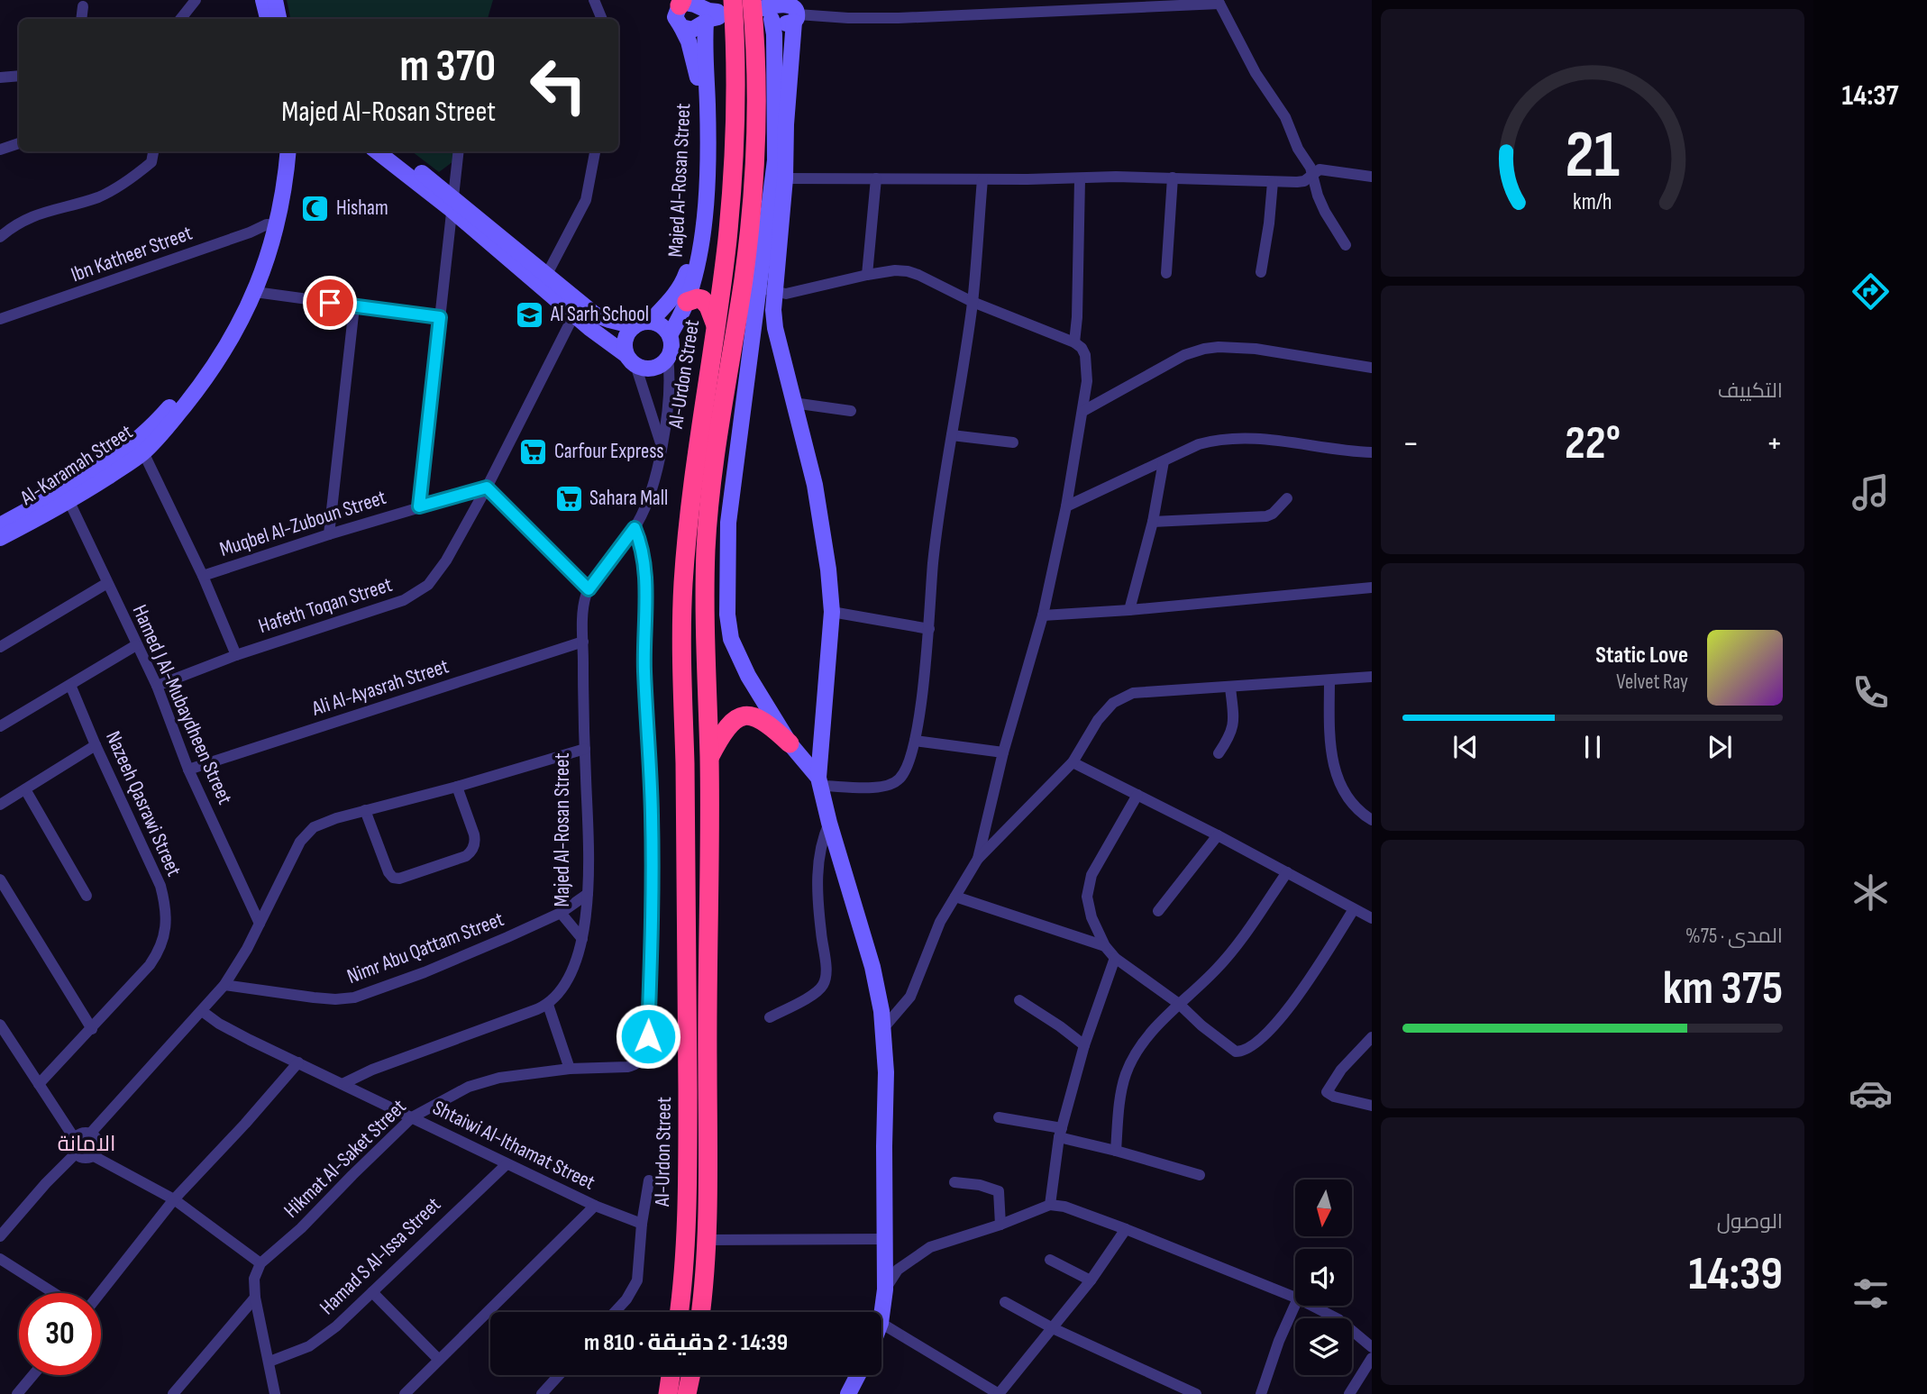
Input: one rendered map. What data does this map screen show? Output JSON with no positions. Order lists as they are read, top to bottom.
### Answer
{
  "streets": {
    "highway": ["Al-Urdon Street"],
    "street": [
      "Majed Al-Rosan Street",
      "Ibn Katheer Street",
      "Al-Karamah Street",
      "Muqbel Al-Zuboun Street",
      "Hafeth Toqan Street",
      "Ali Al-Ayasrah Street",
      "Hamed J Al-Mubaydheen Street",
      "Nazeeh Qasrawi Street",
      "Nimr Abu Qattam Street",
      "Shtaiwi Al-Ithamat Street",
      "Hikmat Al-Saket Street",
      "Hamad S Al-Issa Street"
    ]
  },
  "crossings": [
    ["Majed Al-Rosan Street", "Ali Al-Ayasrah Street"],
    ["Majed Al-Rosan Street", "Nimr Abu Qattam Street"],
    ["Majed Al-Rosan Street", "Hikmat Al-Saket Street"],
    ["Ibn Katheer Street", "Al-Karamah Street"],
    ["Al-Karamah Street", "Hamed J Al-Mubaydheen Street"],
    ["Muqbel Al-Zuboun Street", "Hafeth Toqan Street"],
    ["Hafeth Toqan Street", "Hamed J Al-Mubaydheen Street"],
    ["Ali Al-Ayasrah Street", "Hamed J Al-Mubaydheen Street"],
    ["Shtaiwi Al-Ithamat Street", "Hikmat Al-Saket Street"],
    ["Shtaiwi Al-Ithamat Street", "Hamad S Al-Issa Street"]
  ],
  "districts": ["الامانة"],
  "places": {
    "mosque": ["Hisham"],
    "school or university": ["Al Sarh School"],
    "supermarket": ["Carfour Express", "Sahara Mall"]
  },
  "north": "bottom",
  "page": {
    "tabs": "14:37",
    "turn": ["370 m", "Majed Al-Rosan Street"],
    "tile": [
      "التكييف",
      ["المدى · 75%", "375 km"],
      ["الوصول", "14:39"]
    ],
    "heat": ["−", "22°", "+"],
    "song": ["Static Love", "Velvet Ray"],
    "limit": "30",
    "trip": "14:39 · 2 دقيقة · 810 m",
    "gauge": ["21", "km/h"]
  }
}
